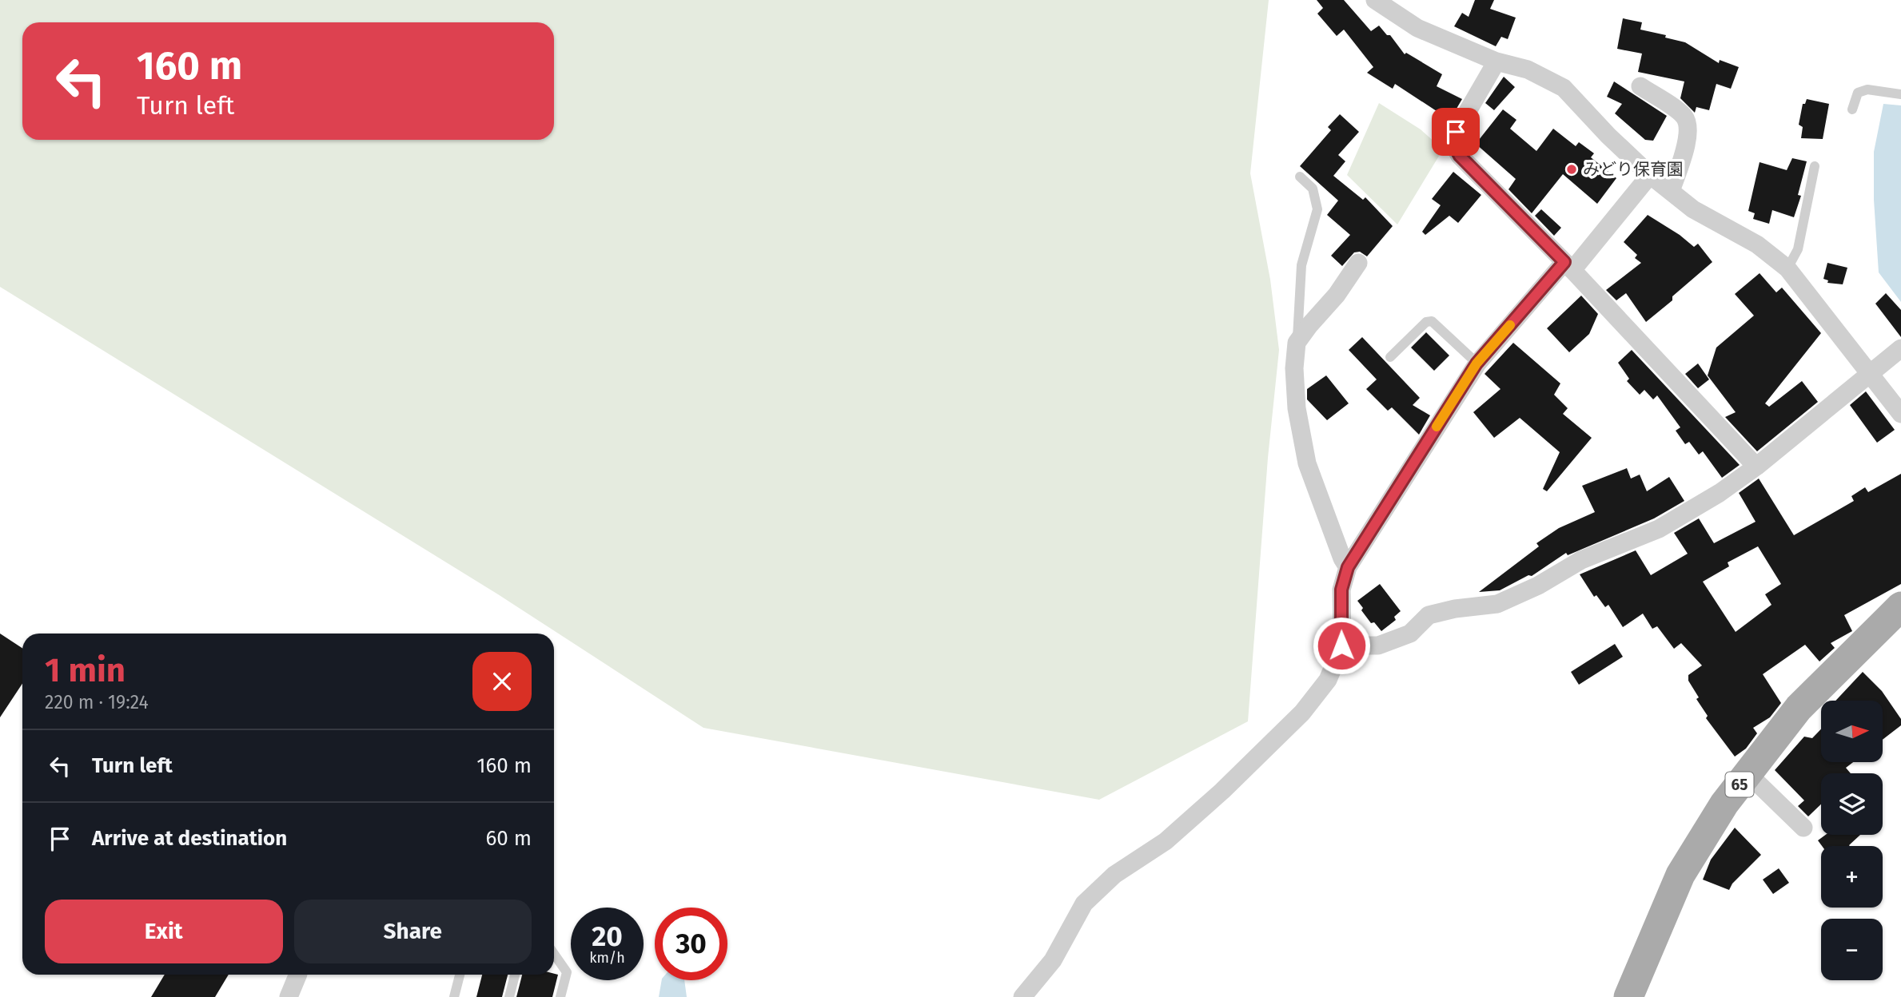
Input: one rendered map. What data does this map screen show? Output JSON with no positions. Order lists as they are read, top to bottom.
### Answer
{
  "streets": {
    "main road": ["65"]
  },
  "places": ["みどり保育園"],
  "north": "right",
  "page": {
    "turn": ["160 m", "Turn left"],
    "heading": ["1 min", "220 m · 19:24"],
    "map_buttons": ["+", "−"],
    "list": [
      {
        "name": "Turn left",
        "value": "160 m"
      },
      {
        "name": "Arrive at destination",
        "value": "60 m"
      }
    ],
    "buttons": ["Exit", "Share"],
    "speed": "20 km/h",
    "limit": "30"
  }
}
